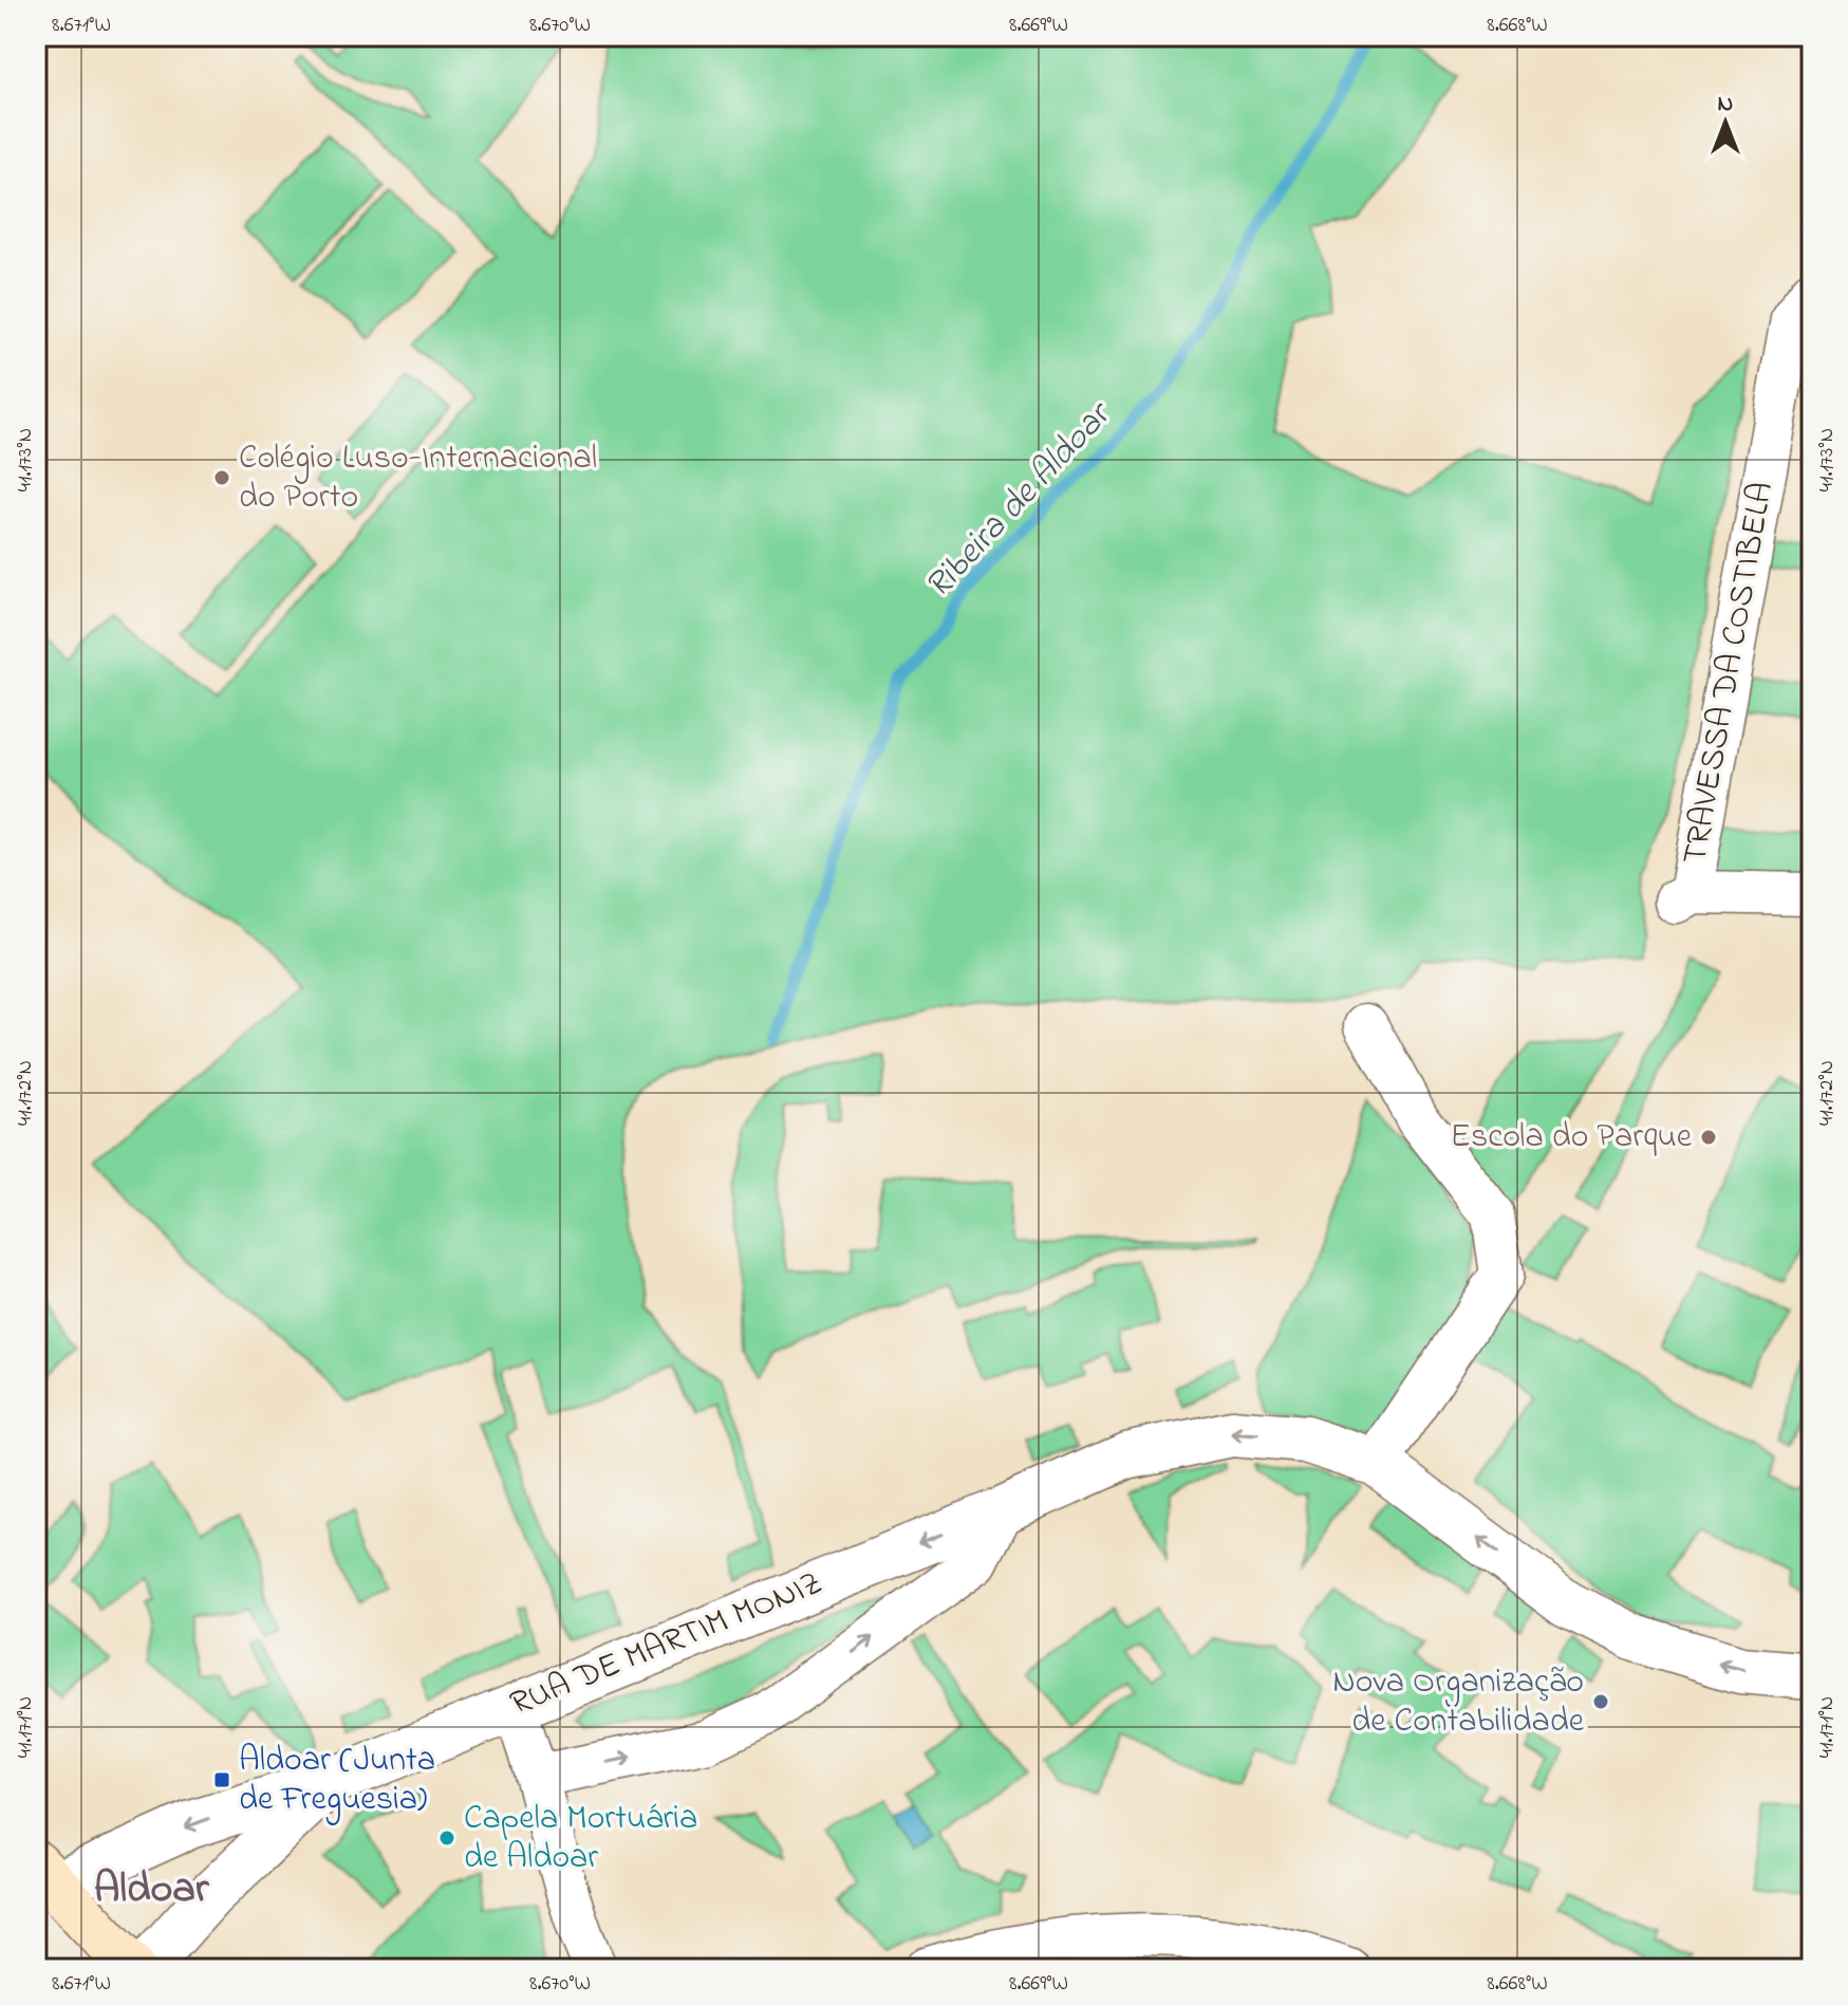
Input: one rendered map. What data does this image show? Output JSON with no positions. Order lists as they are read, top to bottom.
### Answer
{
  "streets": {
    "street": ["TRAVESSA DA COSTIBELA", "RUA DE MARTIM MONIZ"]
  },
  "one_way": ["RUA DE MARTIM MONIZ"],
  "districts": ["Aldoar"],
  "water": ["Ribeira de Aldoar"],
  "places": {
    "other": [
      "Colégio Luso-Internacional do Porto",
      "Escola do Parque",
      "Nova Organização de Contabilidade",
      "Capela Mortuária de Aldoar"
    ],
    "transit": ["Aldoar (Junta de Freguesia)"]
  },
  "north": "top",
  "coordinates": [
    "8.671°W",
    "8.670°W",
    "8.669°W",
    "8.668°W",
    "41.173°N",
    "41.172°N",
    "41.171°N"
  ]
}
